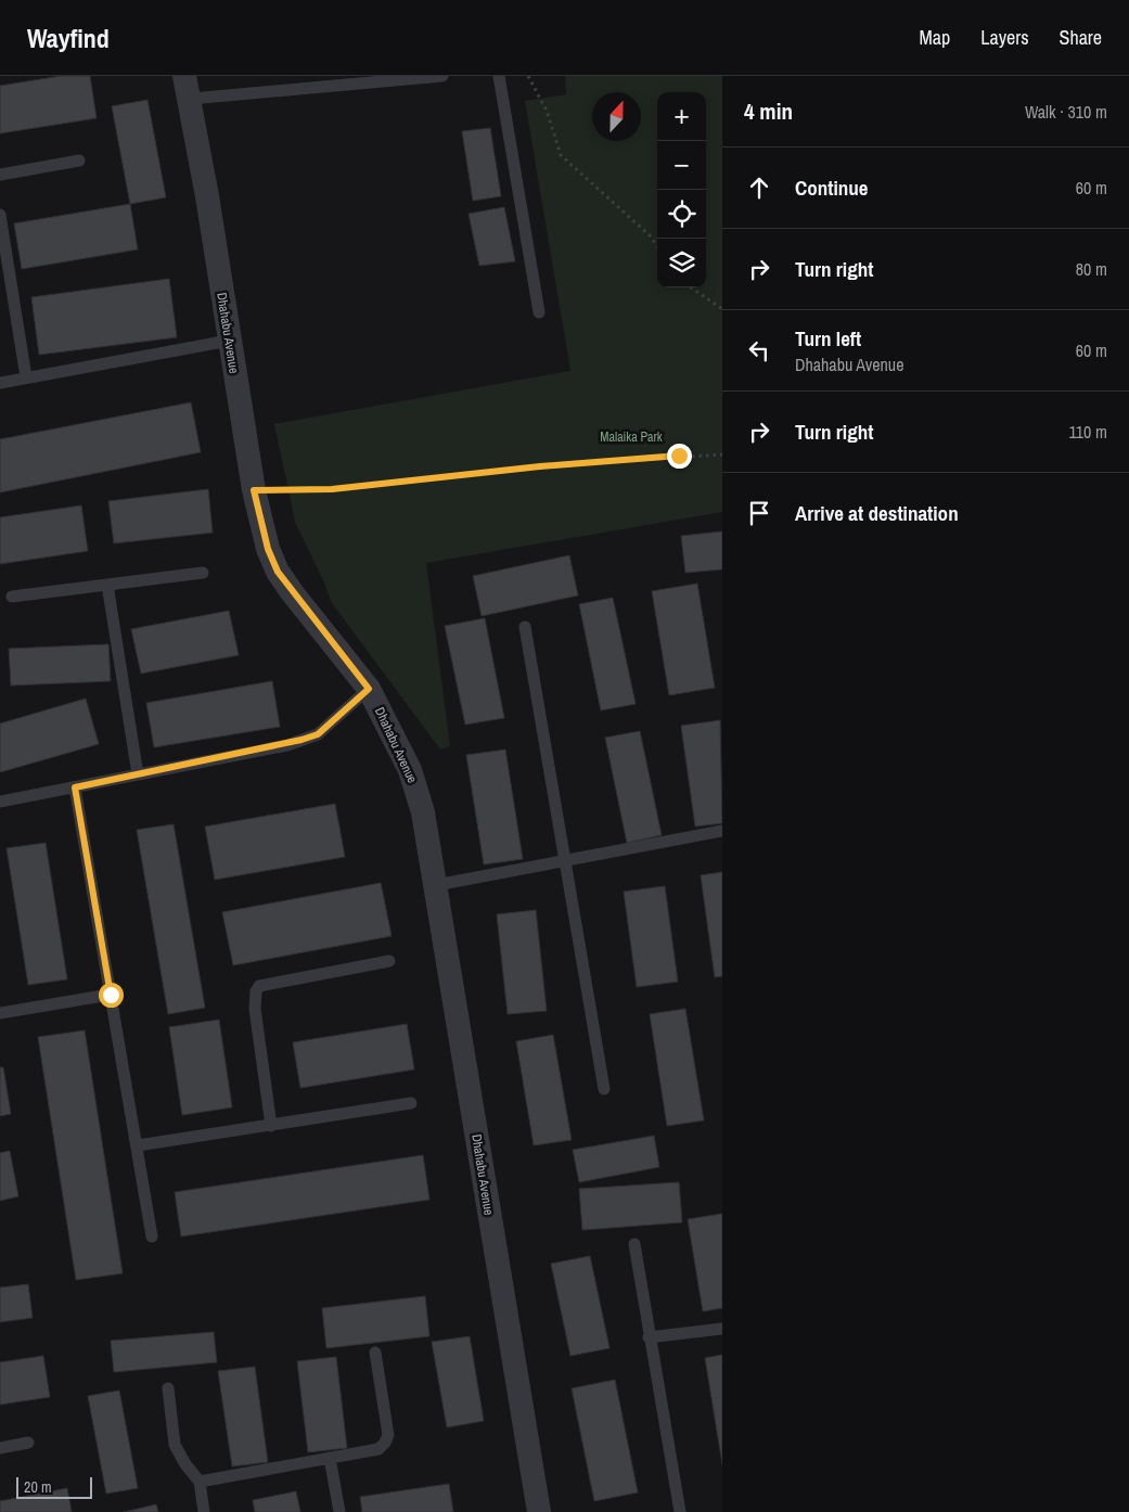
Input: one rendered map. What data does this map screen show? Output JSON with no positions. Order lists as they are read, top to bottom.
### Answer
{
  "streets": {
    "street": ["Dhahabu Avenue"]
  },
  "parks": ["Malaika Park"],
  "scale_bar": "20 m",
  "north": "top",
  "page": {
    "header": "Wayfind",
    "nav": ["Map", "Layers", "Share"],
    "heading": ["4 min", "Walk · 310 m"],
    "map_buttons": ["+", "−"],
    "list": [
      ["Continue", "60 m"],
      ["Turn right", "80 m"],
      ["Turn left", "Dhahabu Avenue", "60 m"],
      ["Turn right", "110 m"],
      "Arrive at destination"
    ],
    "scale": "20 m"
  }
}
